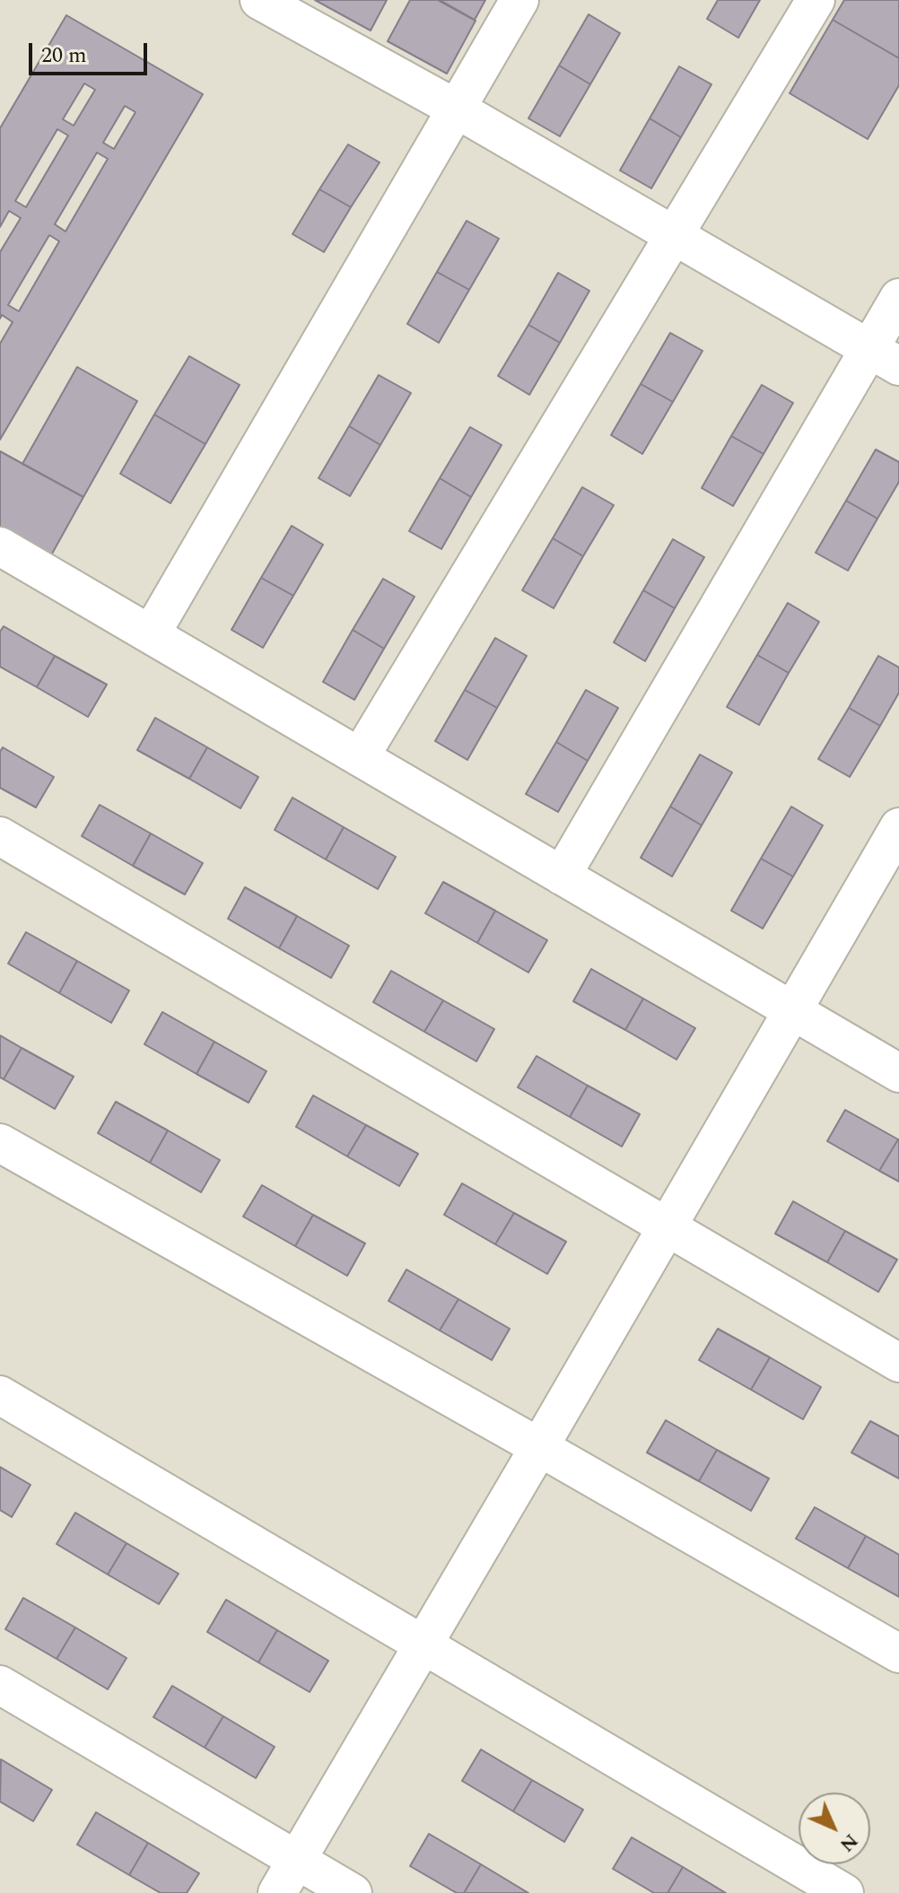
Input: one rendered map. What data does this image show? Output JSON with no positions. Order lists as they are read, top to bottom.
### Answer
{
  "scale_bar": "20 m",
  "north": "bottom right"
}
